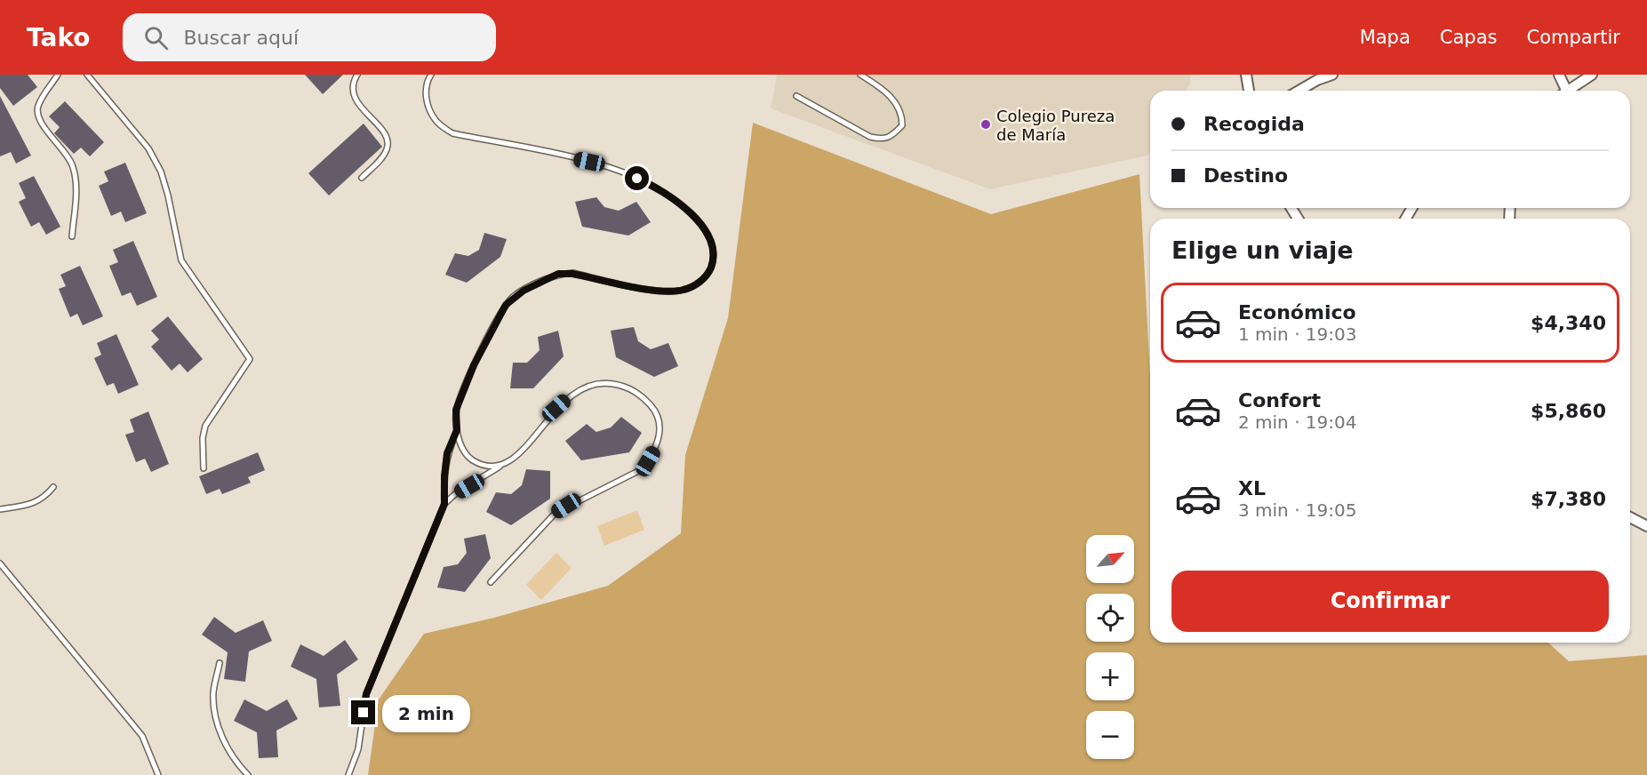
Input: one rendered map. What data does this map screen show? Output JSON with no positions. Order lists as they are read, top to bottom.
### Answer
{
  "places": ["Colegio Pureza de María"],
  "north": "top right",
  "page": {
    "header": "Tako",
    "search": "Buscar aquí",
    "nav": ["Mapa", "Capas", "Compartir"],
    "banner": ["Recogida", "Destino"],
    "heading": "Elige un viaje",
    "list": [
      {
        "name": "Económico",
        "note": "1 min · 19:03",
        "value": "$4,340"
      },
      {
        "name": "Confort",
        "note": "2 min · 19:04",
        "value": "$5,860"
      },
      {
        "name": "XL",
        "note": "3 min · 19:05",
        "value": "$7,380"
      }
    ],
    "map_buttons": ["+", "−"],
    "buttons": "Confirmar",
    "bubble": "2 min"
  }
}
